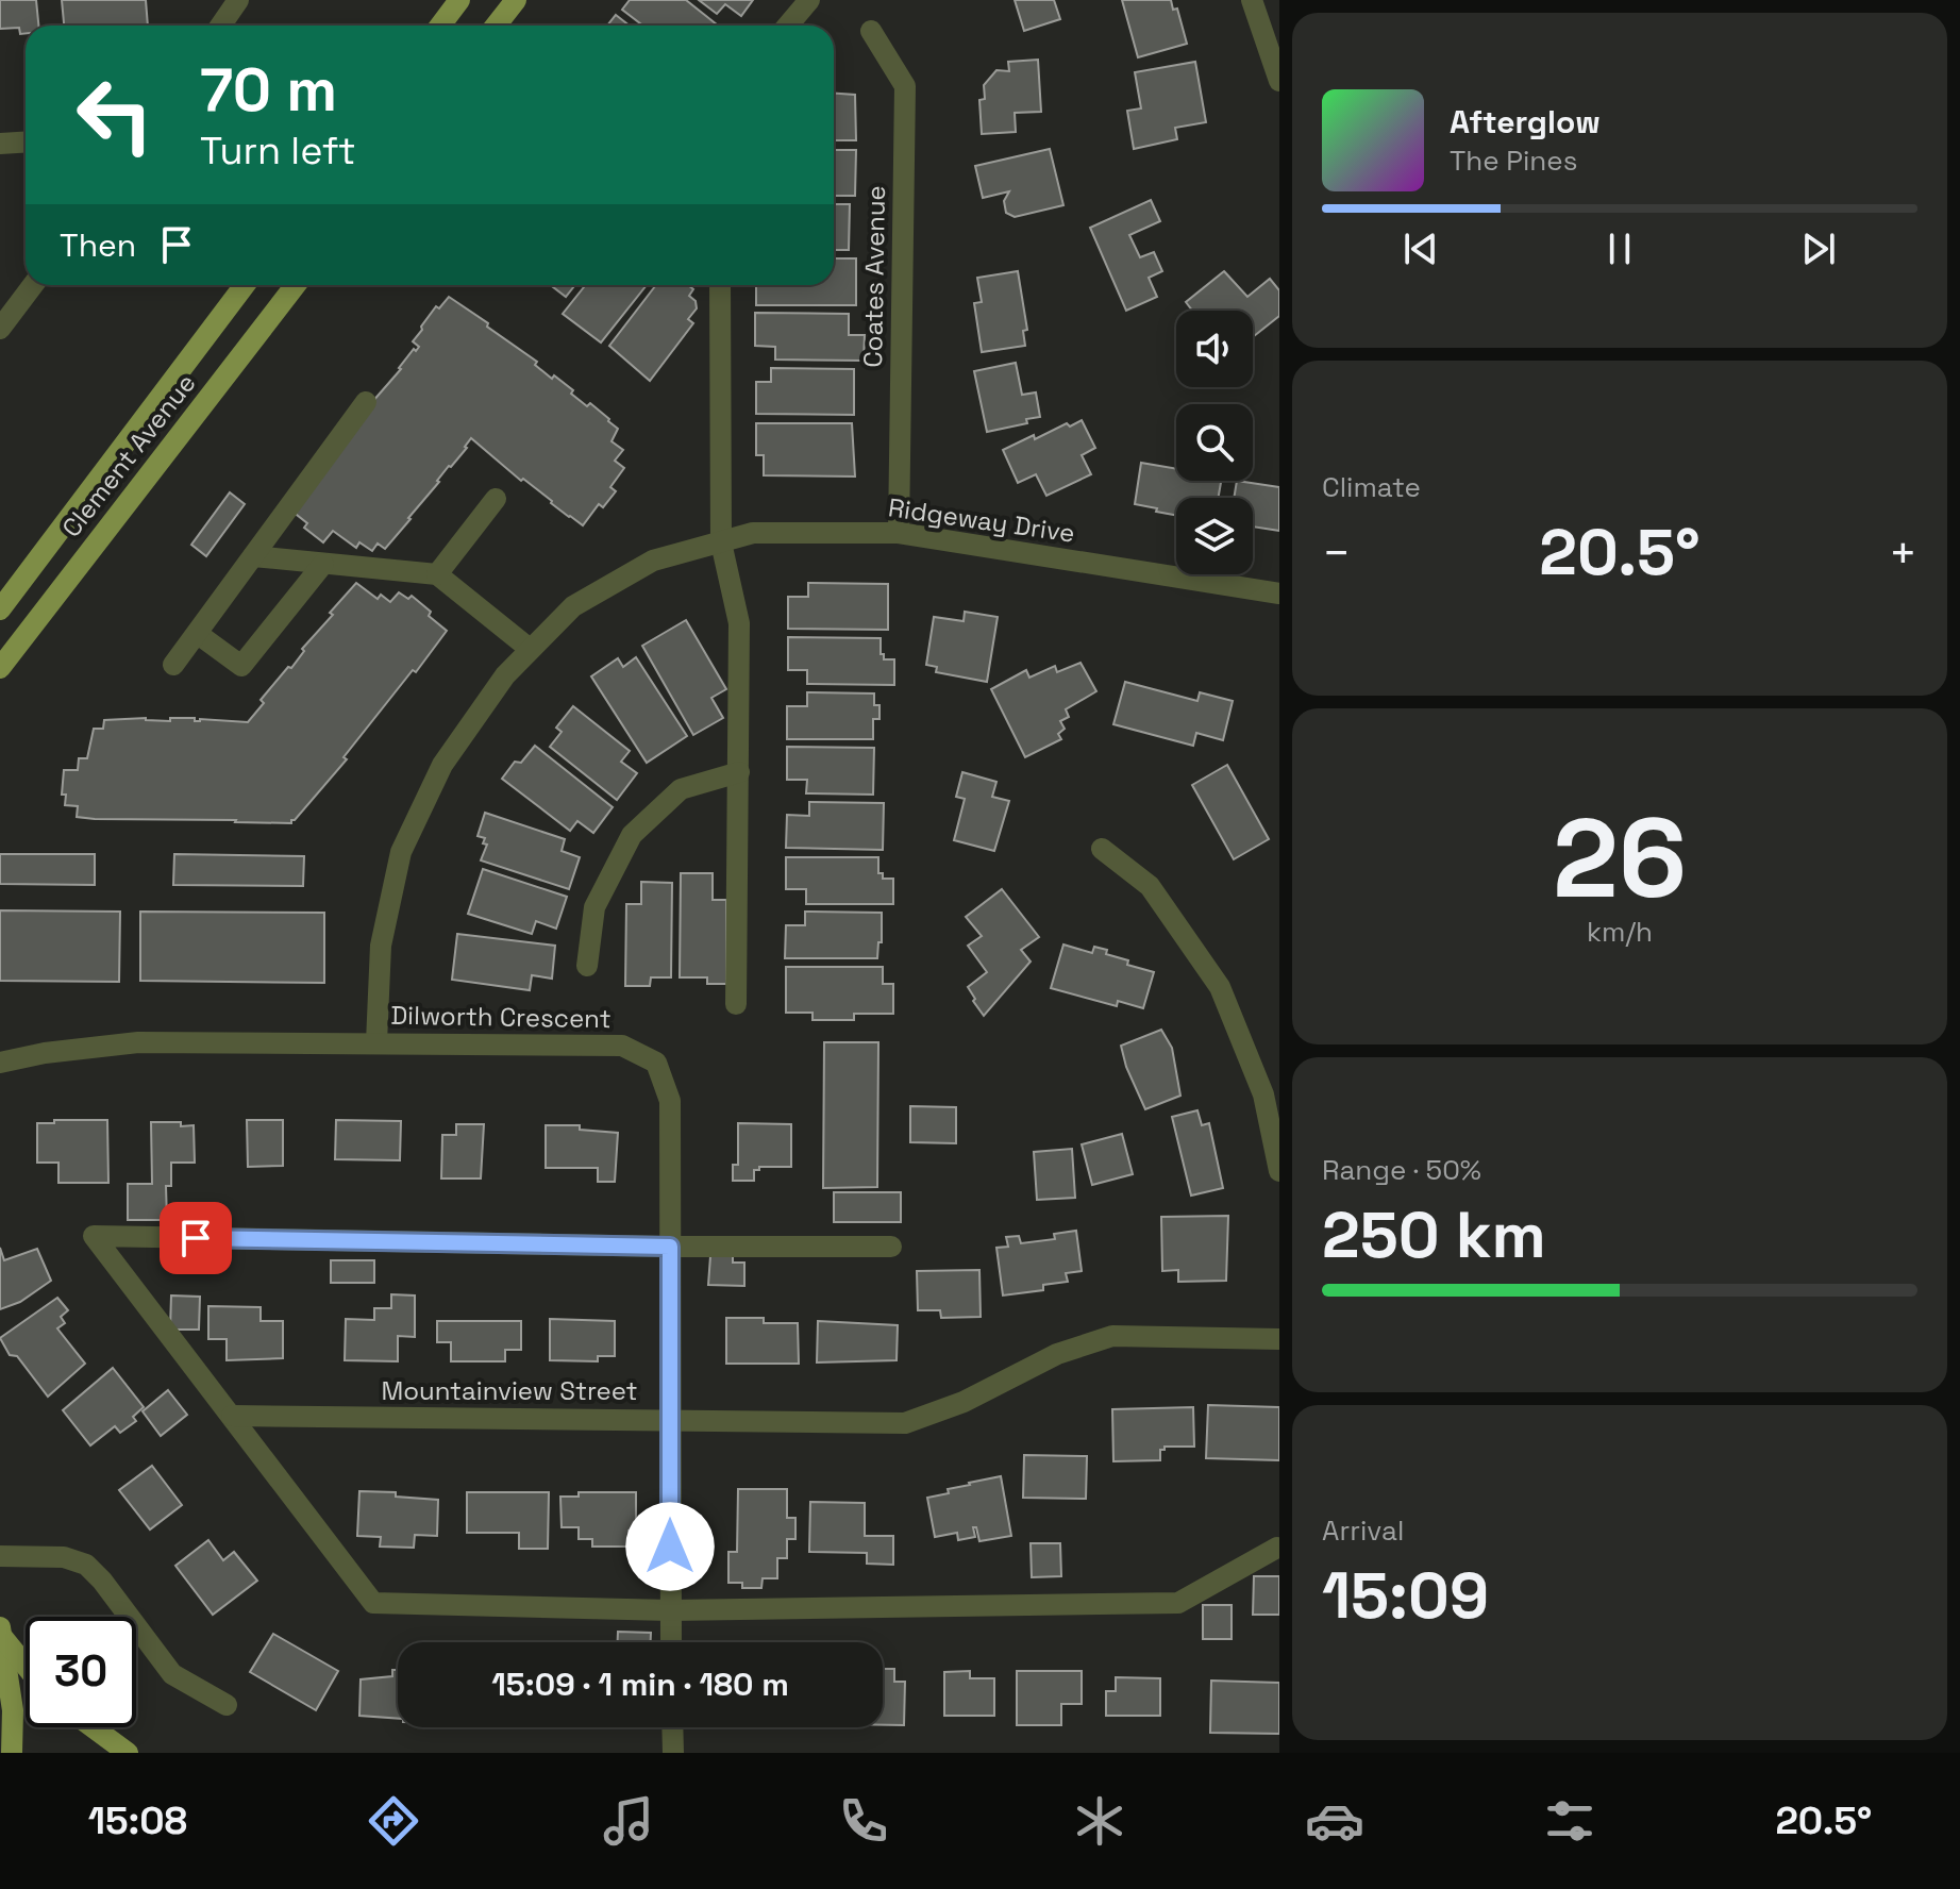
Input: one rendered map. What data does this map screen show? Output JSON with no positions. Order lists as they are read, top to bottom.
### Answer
{
  "streets": {
    "main road": ["Clement Avenue"],
    "street": [
      "Coates Avenue",
      "Ridgeway Drive",
      "Dilworth Crescent",
      "Mountainview Street"
    ]
  },
  "crossings": [
    ["Coates Avenue", "Ridgeway Drive"],
    ["Ridgeway Drive", "Dilworth Crescent"],
    ["Dilworth Crescent", "Mountainview Street"]
  ],
  "page": {
    "turn": ["70 m", "Turn left"],
    "song": ["Afterglow", "The Pines"],
    "then": "Then",
    "tile": [
      "Climate",
      ["26", "km/h"],
      ["Range · 50%", "250 km"],
      ["Arrival", "15:09"]
    ],
    "heat": ["−", "20.5°", "+"],
    "limit": "30",
    "trip": "15:09 · 1 min · 180 m",
    "tabs": ["15:08", "20.5°"]
  }
}
